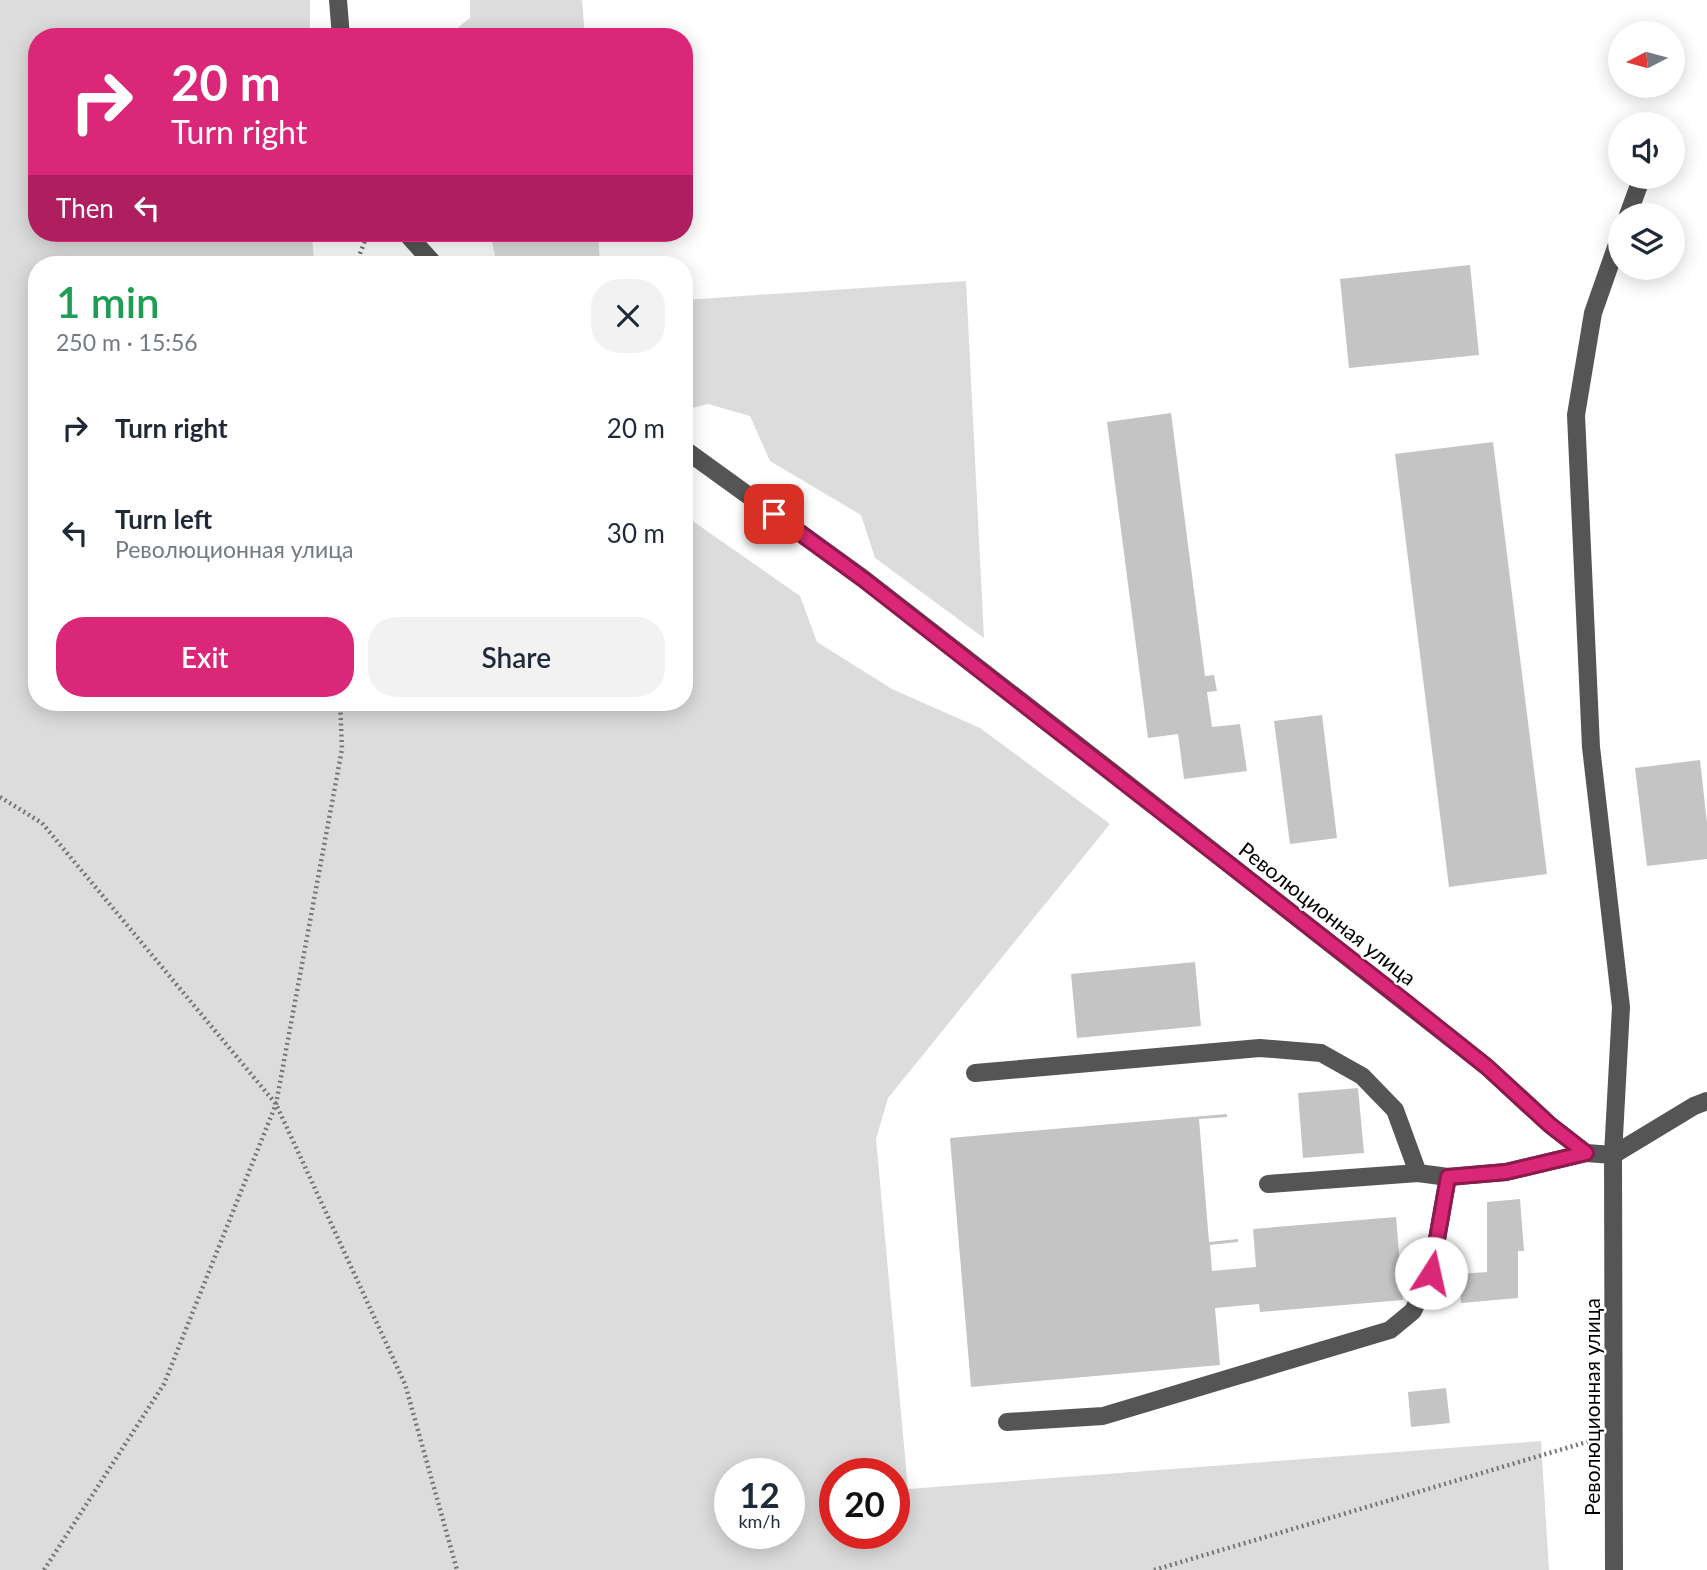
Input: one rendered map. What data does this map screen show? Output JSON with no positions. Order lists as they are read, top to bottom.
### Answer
{
  "streets": {
    "street": ["Революционная улица"]
  },
  "north": "left",
  "page": {
    "turn": ["20 m", "Turn right"],
    "then": "Then",
    "heading": ["1 min", "250 m · 15:56"],
    "list": [
      {
        "name": "Turn right",
        "value": "20 m"
      },
      {
        "name": "Turn left",
        "note": "Революционная улица",
        "value": "30 m"
      }
    ],
    "buttons": ["Exit", "Share"],
    "speed": "12 km/h",
    "limit": "20"
  }
}
